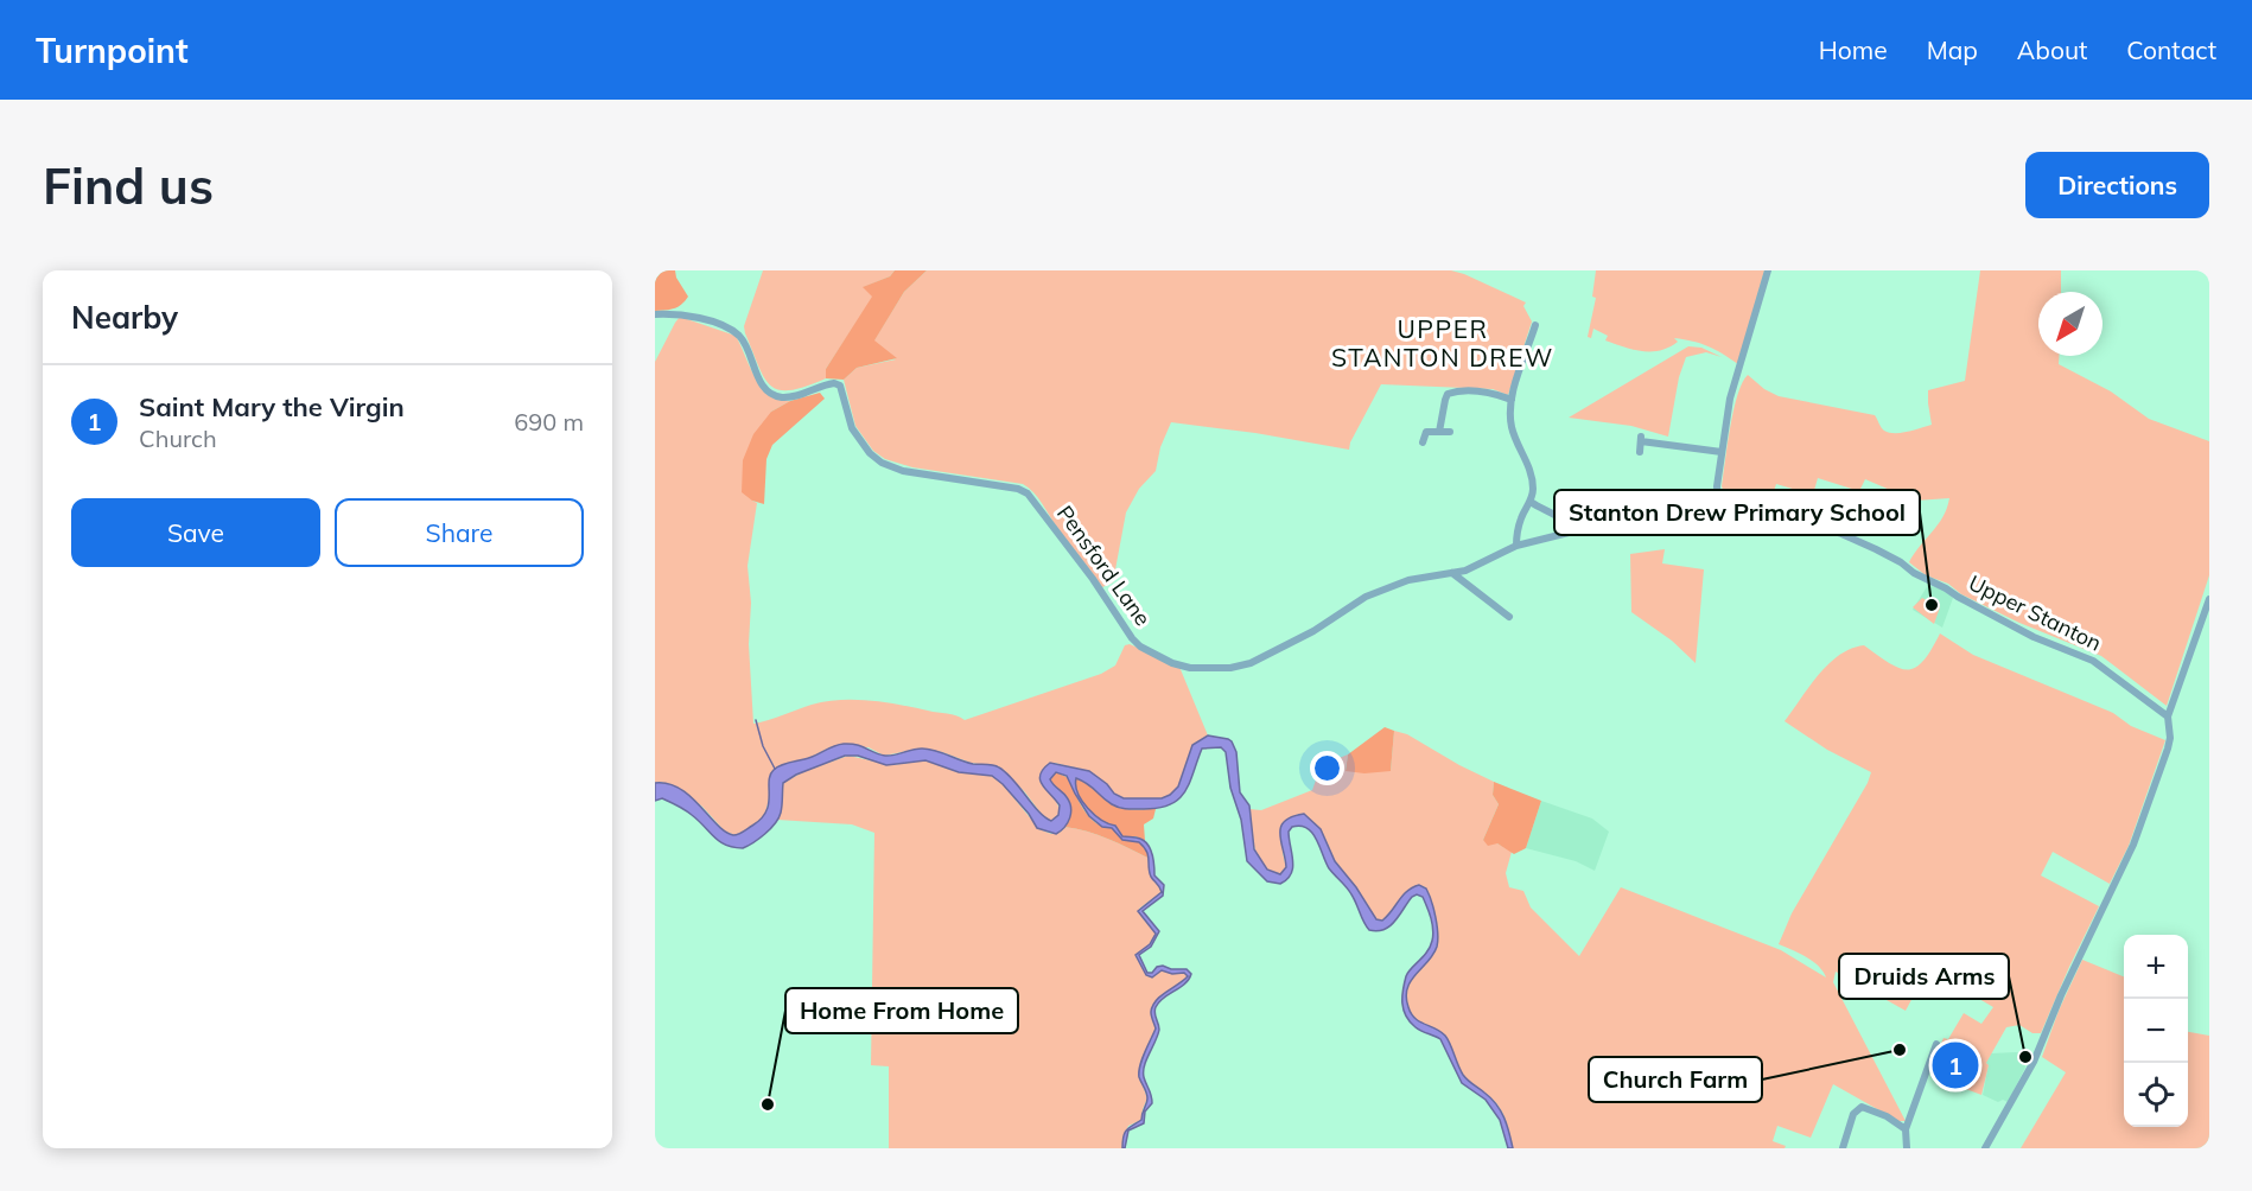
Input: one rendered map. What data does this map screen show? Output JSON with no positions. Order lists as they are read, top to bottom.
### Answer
{
  "streets": {
    "street": ["Pensford Lane", "Upper Stanton"]
  },
  "crossings": [
    ["Pensford Lane", "Upper Stanton"]
  ],
  "districts": ["UPPER STANTON DREW"],
  "places": [
    "Stanton Drew Primary School",
    "Church Farm",
    "Druids Arms",
    "Home From Home"
  ],
  "north": "bottom left",
  "page": {
    "header": "Turnpoint",
    "nav": [
      "Home",
      "Map",
      "About",
      "Contact"
    ],
    "buttons": [
      "Directions",
      ["Save", "Share"]
    ],
    "title": "Find us",
    "heading": "Nearby",
    "list": [
      {
        "mark": "1",
        "name": "Saint Mary the Virgin",
        "note": "Church",
        "value": "690 m"
      }
    ],
    "map_buttons": ["+", "−"],
    "pins": "1"
  }
}
